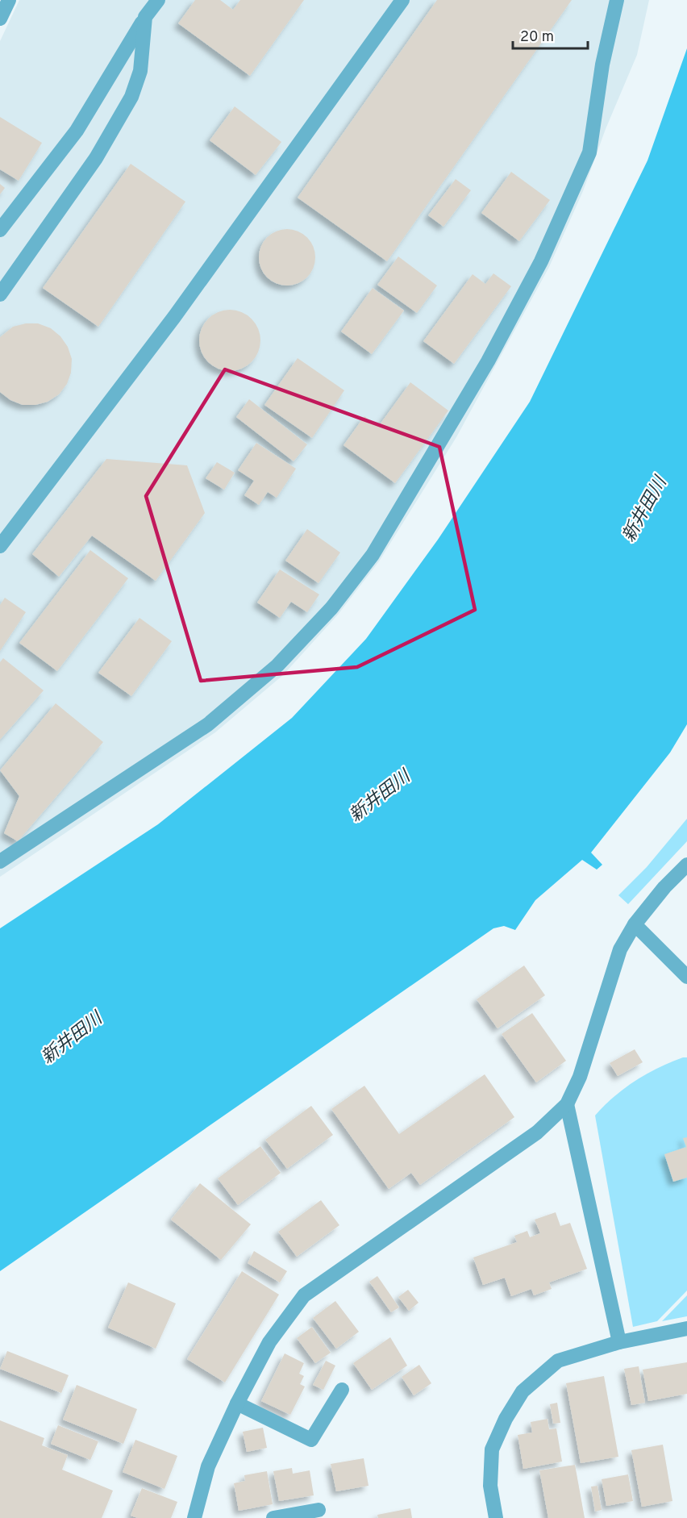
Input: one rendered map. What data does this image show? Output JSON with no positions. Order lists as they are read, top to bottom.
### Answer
{
  "water": ["新井田川"],
  "scale_bar": "20 m"
}
